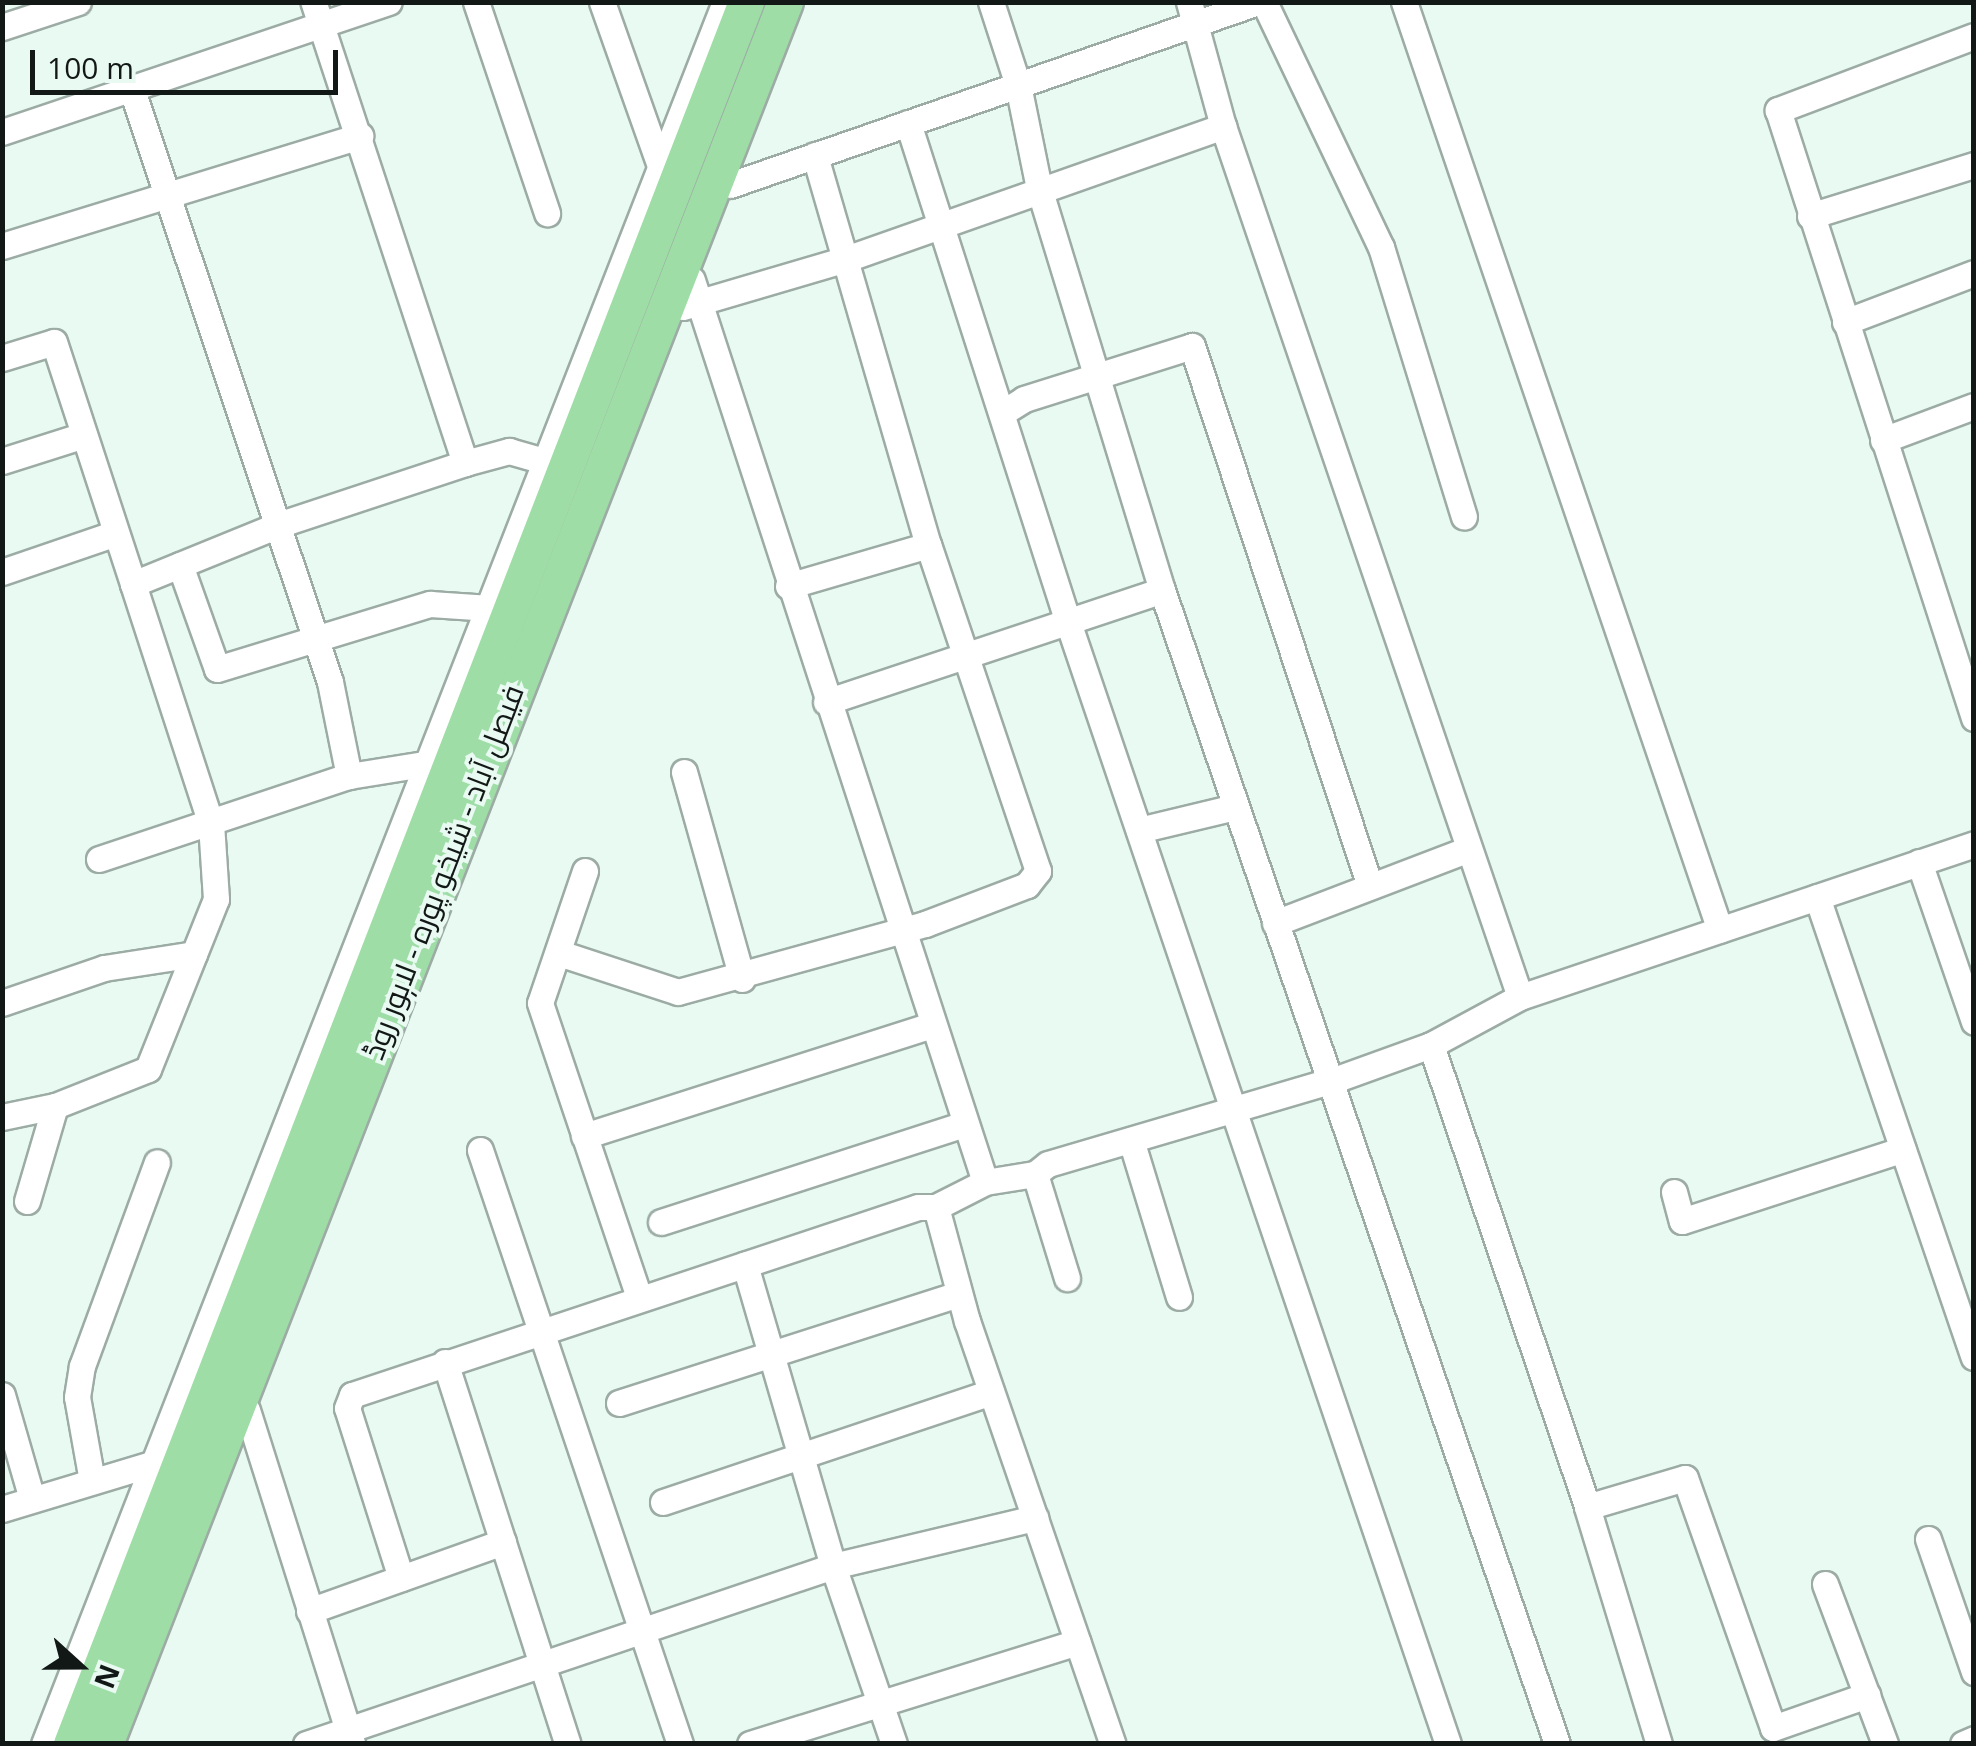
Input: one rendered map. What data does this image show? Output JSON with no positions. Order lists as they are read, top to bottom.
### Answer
{
  "streets": {
    "highway": ["فیصل آباد - شیخو پورہ - لاہور روڈ"]
  },
  "scale_bar": "100 m",
  "north": "right"
}
